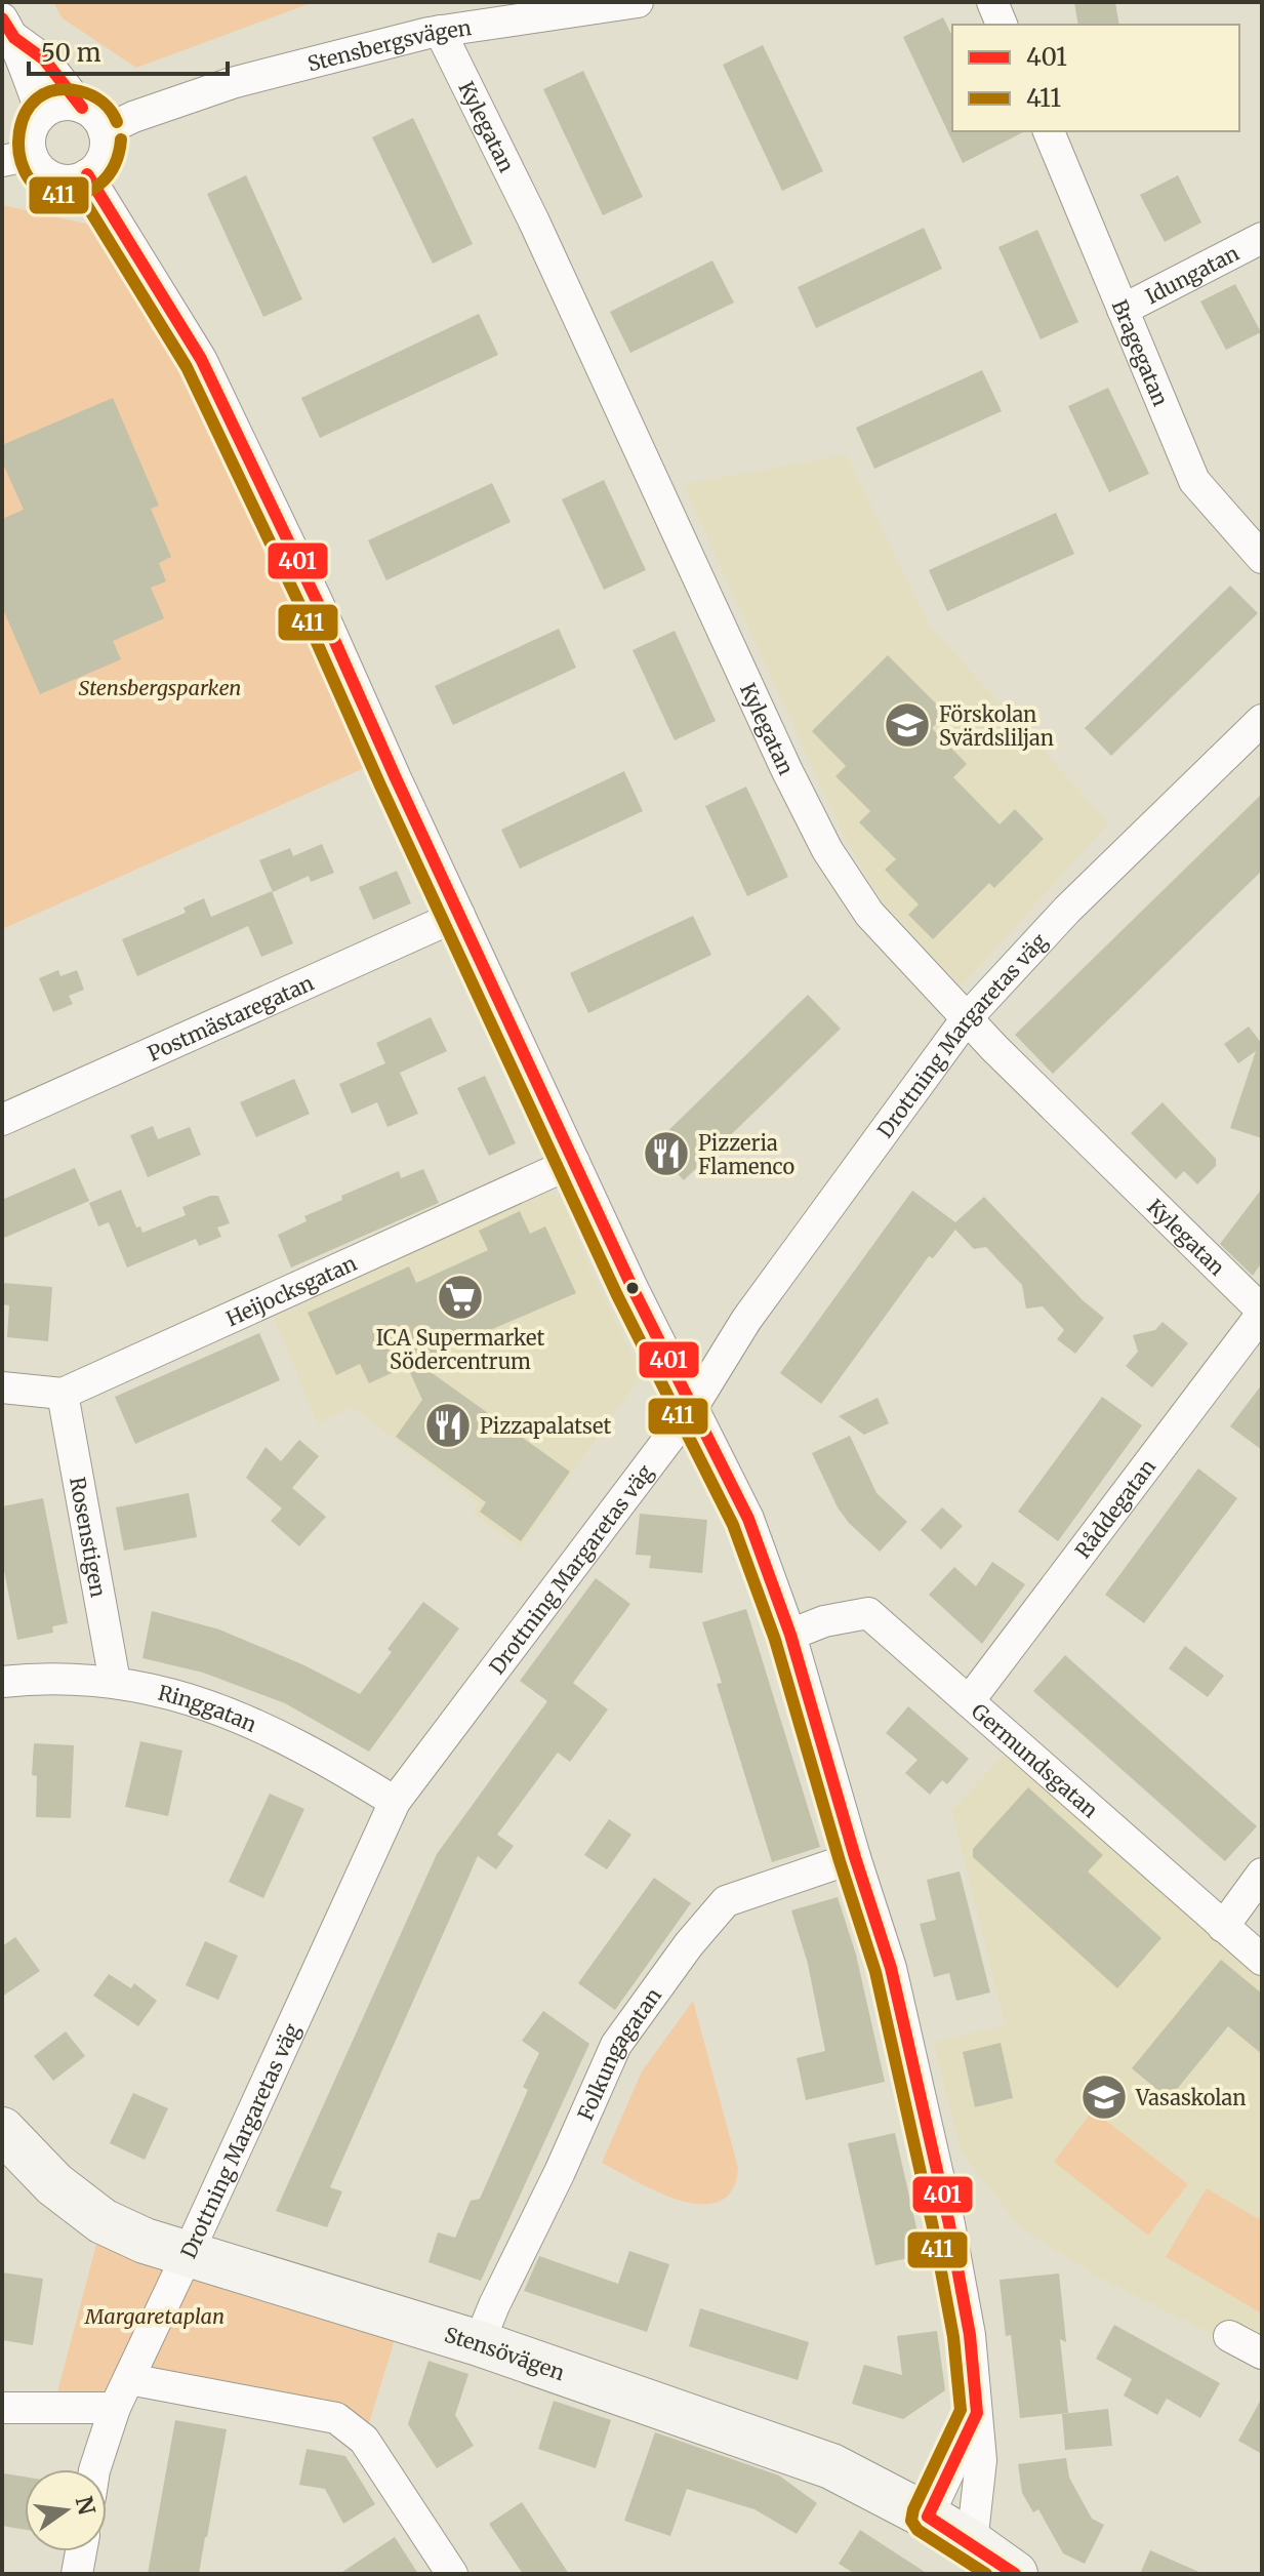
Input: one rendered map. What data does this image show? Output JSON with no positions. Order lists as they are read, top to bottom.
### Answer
{
  "streets": {
    "street": [
      "Stensbergsvägen",
      "Kylegatan",
      "Idungatan",
      "Bragegatan",
      "Postmästaregatan",
      "Drottning Margaretas väg",
      "Heijocksgatan",
      "Råddegatan",
      "Rosenstigen",
      "Ringgatan",
      "Germundsgatan",
      "Folkungagatan",
      "Stensövägen"
    ]
  },
  "crossings": [
    ["Stensbergsvägen", "Kylegatan"],
    ["Kylegatan", "Drottning Margaretas väg"],
    ["Kylegatan", "Råddegatan"],
    ["Idungatan", "Bragegatan"],
    ["Drottning Margaretas väg", "Ringgatan"],
    ["Drottning Margaretas väg", "Stensövägen"],
    ["Heijocksgatan", "Rosenstigen"],
    ["Råddegatan", "Germundsgatan"],
    ["Rosenstigen", "Ringgatan"],
    ["Folkungagatan", "Stensövägen"]
  ],
  "parks": ["Stensbergsparken", "Margaretaplan"],
  "places": {
    "school or university": ["Förskolan Svärdsliljan", "Vasaskolan"],
    "restaurant": ["Pizzeria Flamenco", "Pizzapalatset"],
    "supermarket": ["ICA Supermarket Södercentrum"]
  },
  "lines": ["transit line 401", "transit line 411"],
  "legend": ["401", "411"],
  "scale_bar": "50 m",
  "north": "right"
}
